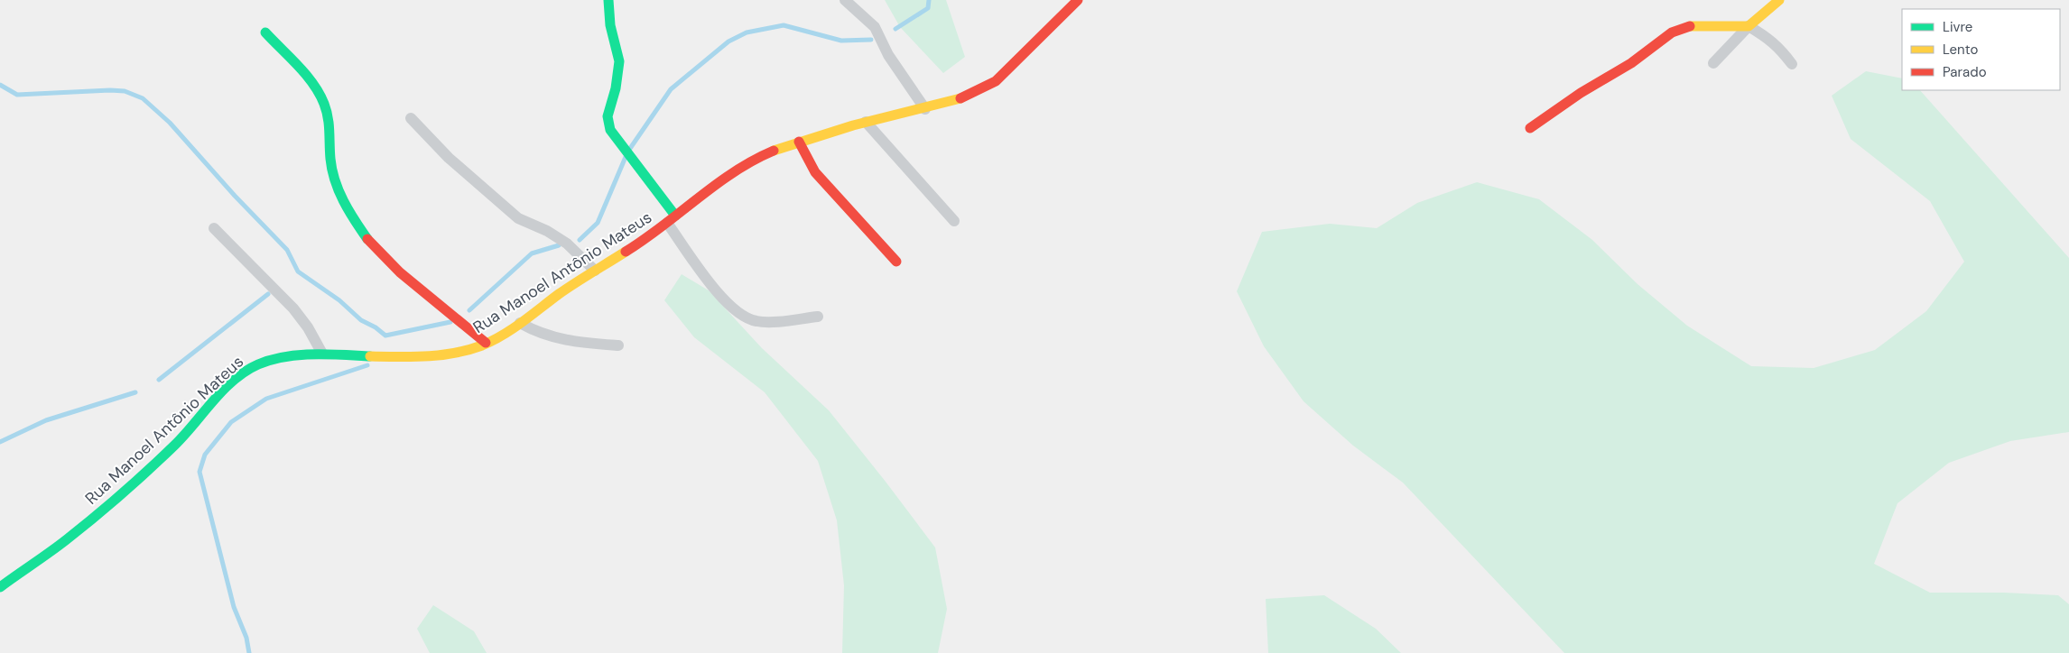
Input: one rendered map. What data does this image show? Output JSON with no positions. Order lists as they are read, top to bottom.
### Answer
{
  "streets": {
    "street": ["Rua Manoel Antônio Mateus"]
  },
  "legend": ["Livre", "Lento", "Parado"]
}
